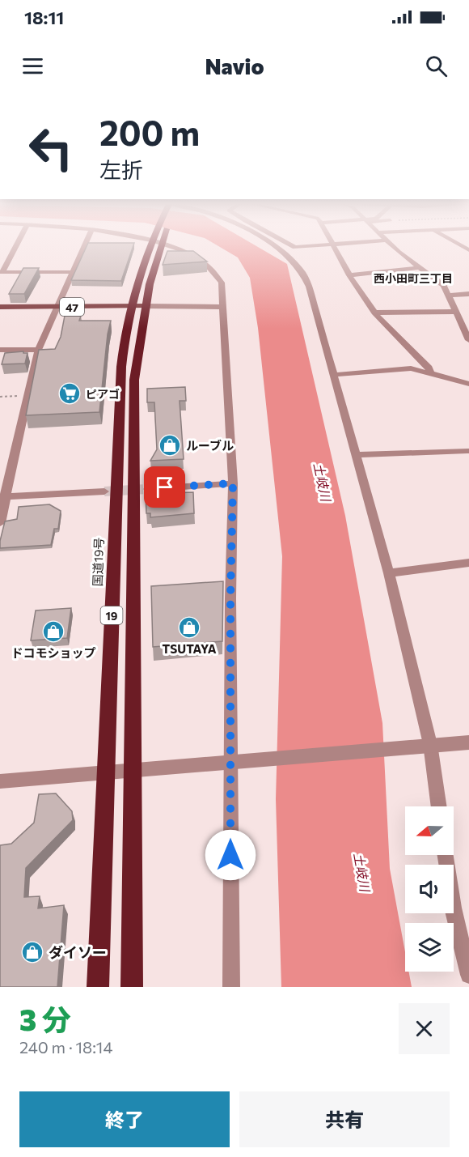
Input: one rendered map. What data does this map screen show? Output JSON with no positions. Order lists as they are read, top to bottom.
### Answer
{
  "streets": {
    "highway": ["国道19号", "19"],
    "main road": ["47"]
  },
  "crossings": [
    ["47", "国道19号"]
  ],
  "districts": ["西小田町三丁目"],
  "water": ["土岐川"],
  "places": {
    "supermarket": ["ピアゴ"],
    "shop": [
      "ルーブル",
      "TSUTAYA",
      "ドコモショップ",
      "ダイソー"
    ]
  },
  "north": "left",
  "page": {
    "status": "18:11",
    "header": "Navio",
    "turn": ["200 m", "左折"],
    "heading": ["3 分", "240 m · 18:14"],
    "buttons": ["終了", "共有"]
  }
}
